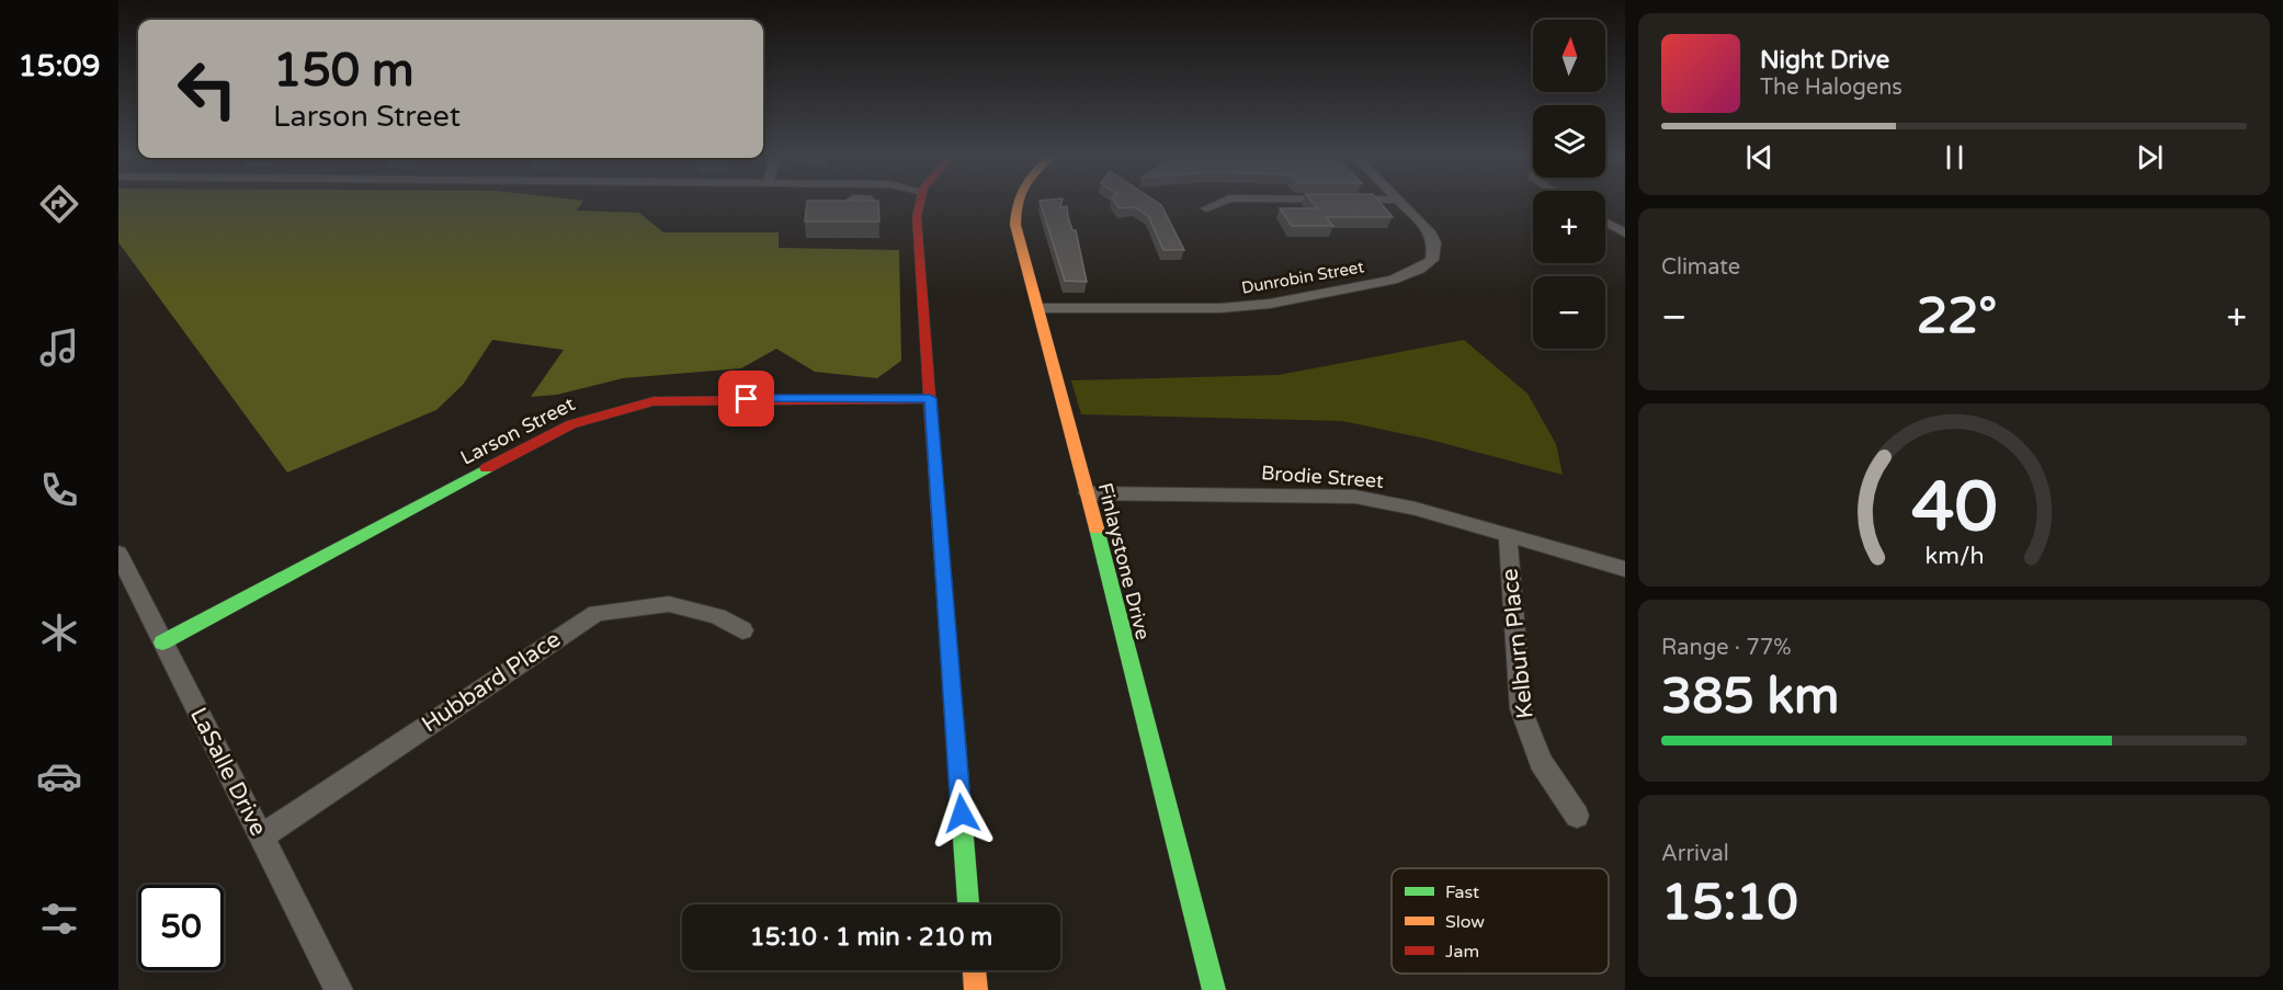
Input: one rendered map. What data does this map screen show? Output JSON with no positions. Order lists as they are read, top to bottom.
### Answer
{
  "streets": {
    "street": [
      "Dunrobin Street",
      "Larson Street",
      "Brodie Street",
      "Finlaystone Drive",
      "Kelburn Place",
      "Hubbard Place",
      "LaSalle Drive"
    ]
  },
  "crossings": [
    ["Dunrobin Street", "Finlaystone Drive"],
    ["Larson Street", "LaSalle Drive"],
    ["Brodie Street", "Finlaystone Drive"],
    ["Brodie Street", "Kelburn Place"],
    ["Hubbard Place", "LaSalle Drive"]
  ],
  "legend": ["Fast", "Slow", "Jam"],
  "north": "top",
  "page": {
    "tabs": "15:09",
    "map_buttons": ["+", "−"],
    "turn": ["150 m", "Larson Street"],
    "song": ["Night Drive", "The Halogens"],
    "tile": [
      "Climate",
      ["Range · 77%", "385 km"],
      ["Arrival", "15:10"]
    ],
    "heat": ["−", "22°", "+"],
    "limit": "50",
    "trip": "15:10 · 1 min · 210 m",
    "gauge": ["40", "km/h"]
  }
}
